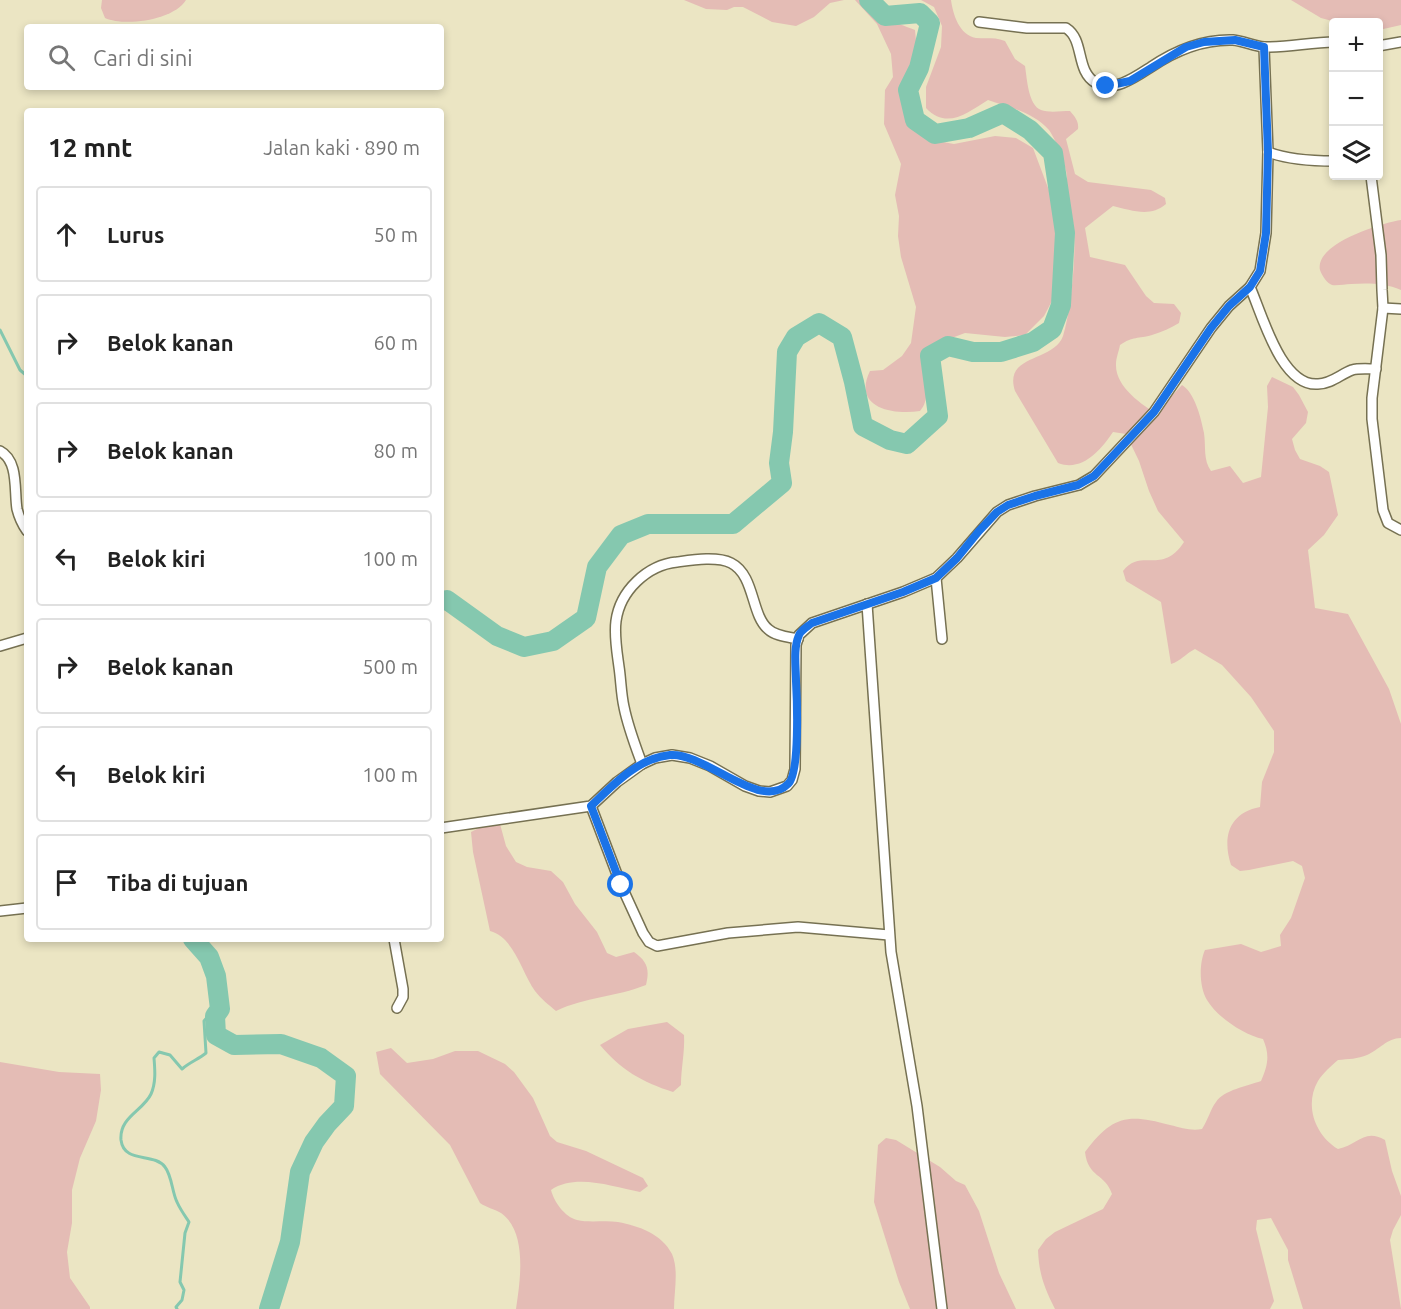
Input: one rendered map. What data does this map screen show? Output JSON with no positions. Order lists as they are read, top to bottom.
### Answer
{
  "page": {
    "map_buttons": ["+", "−"],
    "search": "Cari di sini",
    "heading": ["12 mnt", "Jalan kaki · 890 m"],
    "list": [
      ["Lurus", "50 m"],
      ["Belok kanan", "60 m"],
      ["Belok kanan", "80 m"],
      ["Belok kiri", "100 m"],
      ["Belok kanan", "500 m"],
      ["Belok kiri", "100 m"],
      "Tiba di tujuan"
    ]
  }
}
